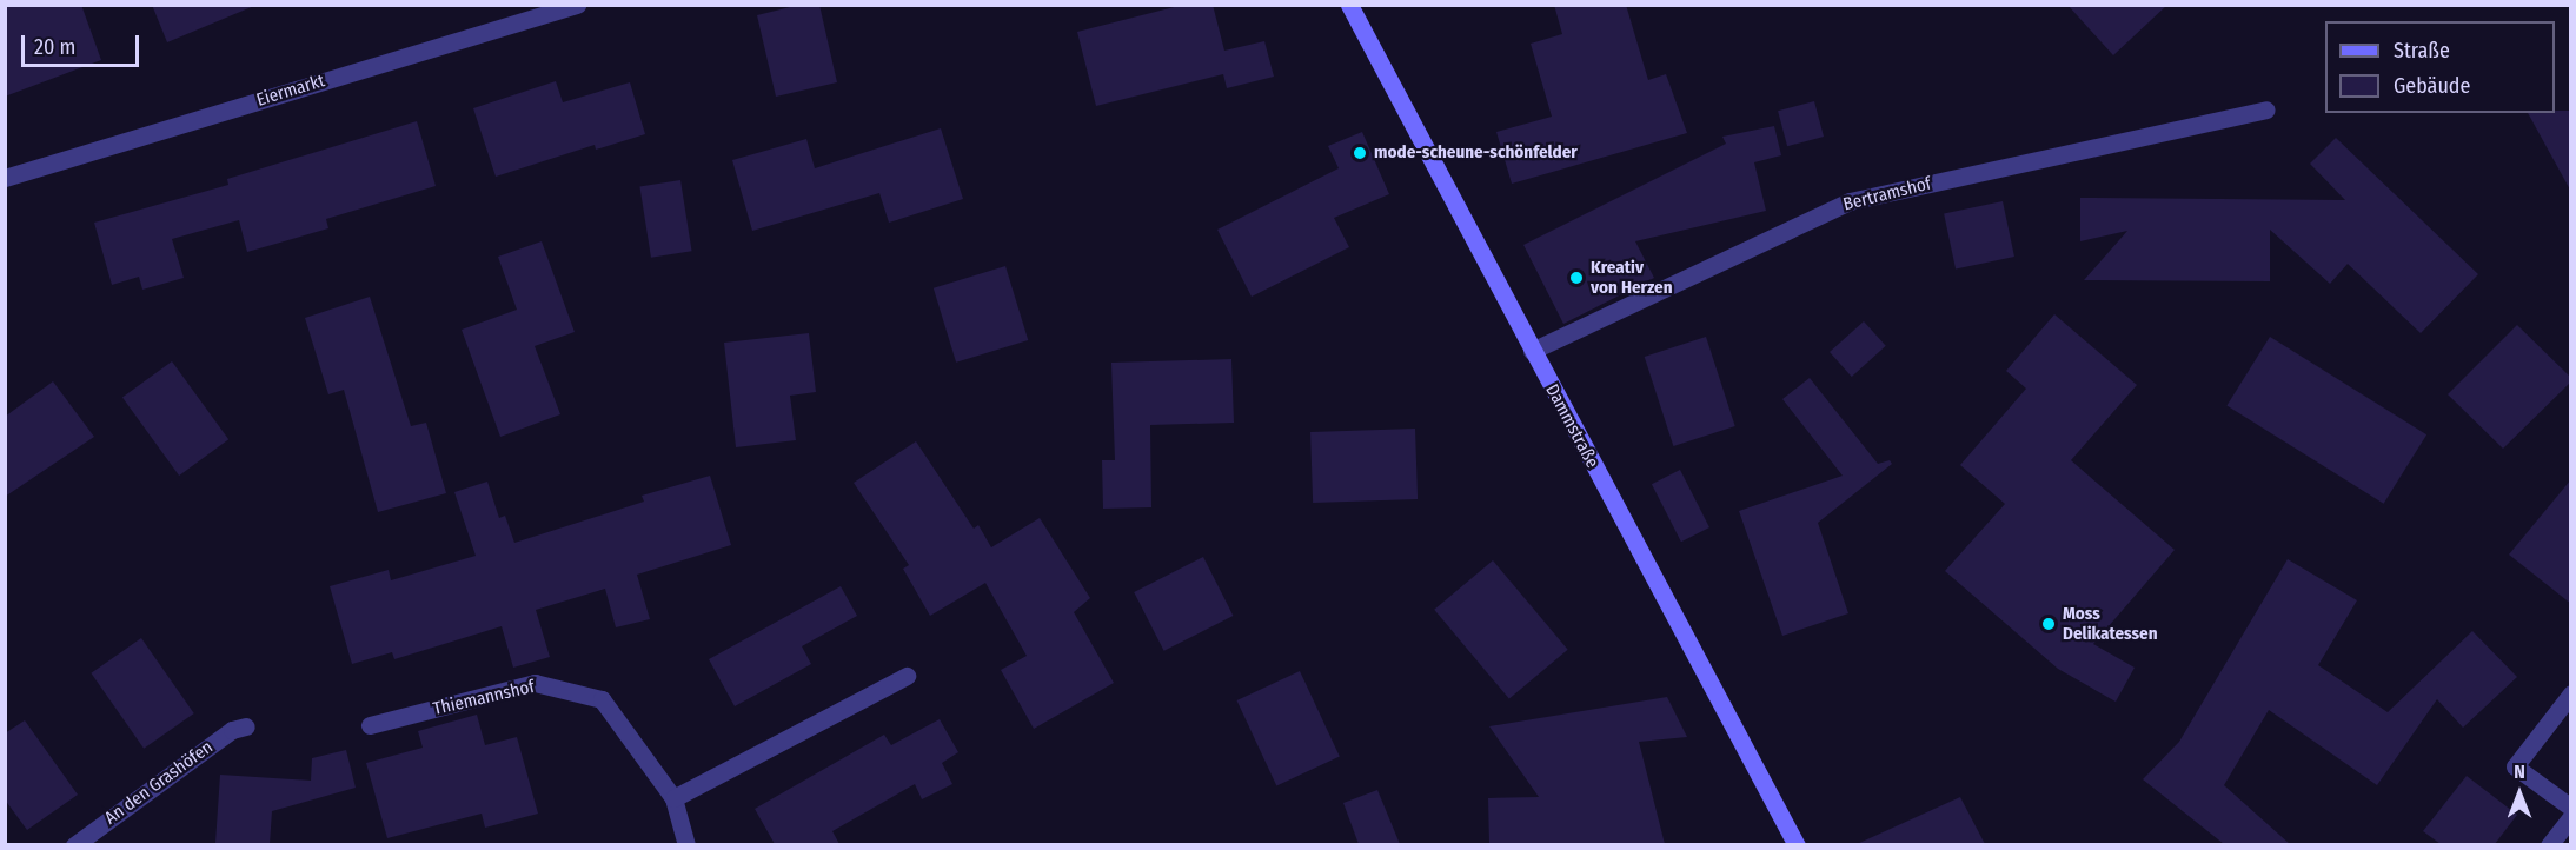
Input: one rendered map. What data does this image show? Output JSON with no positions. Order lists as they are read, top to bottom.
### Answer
{
  "streets": {
    "main road": ["Dammstraße"],
    "street": [
      "Eiermarkt",
      "Bertramshof",
      "Thiemannshof",
      "An den Grashöfen"
    ]
  },
  "crossings": [
    ["Bertramshof", "Dammstraße"]
  ],
  "places": ["mode-scheune-schönfelder", "Kreativ von Herzen", "Moss Delikatessen"],
  "legend": ["Straße", "Gebäude"],
  "scale_bar": "20 m",
  "north": "top"
}
